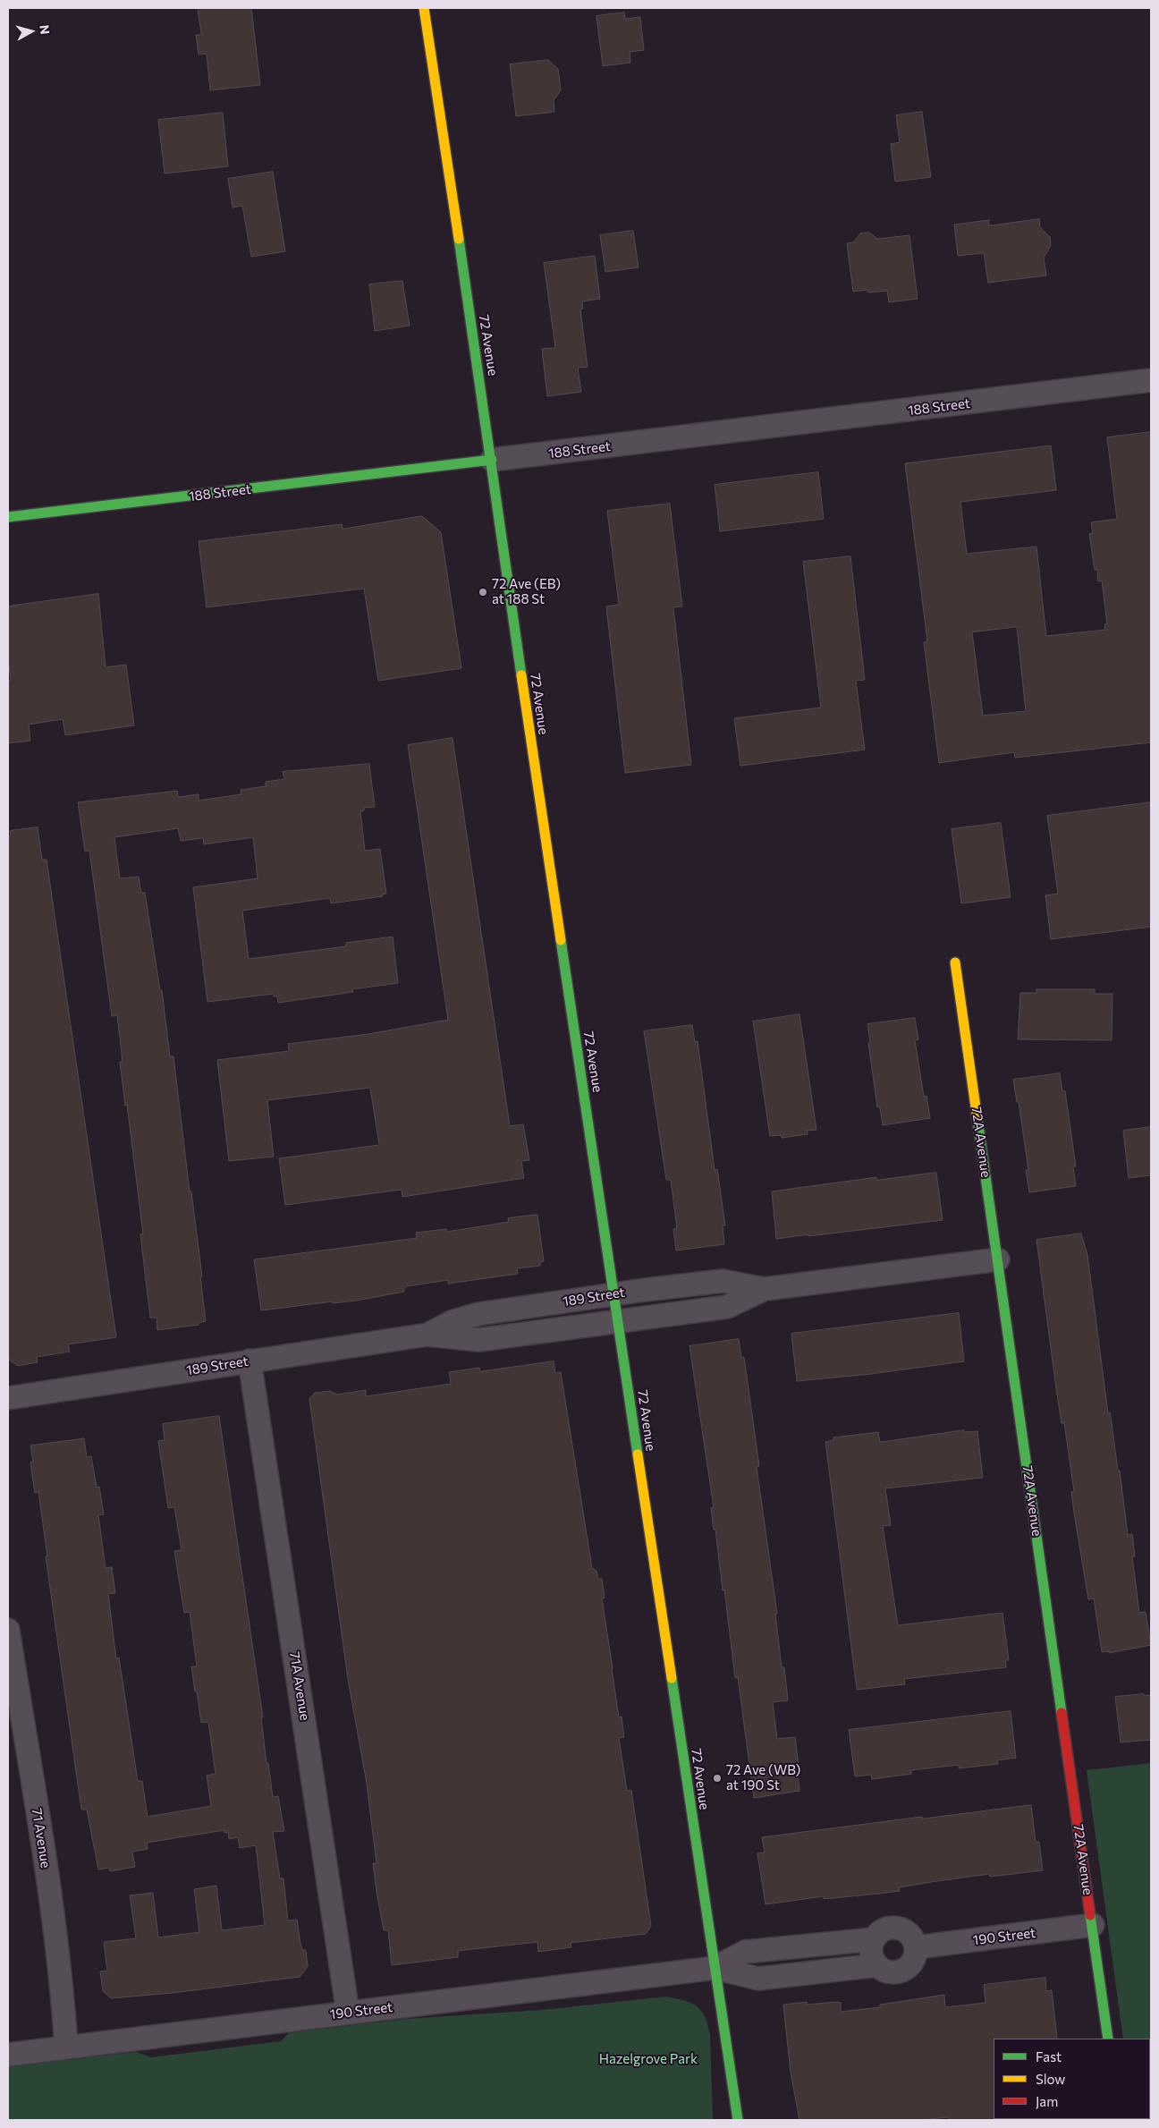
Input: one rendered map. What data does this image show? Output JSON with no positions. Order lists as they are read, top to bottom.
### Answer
{
  "streets": {
    "main road": ["72 Avenue", "188 Street", "72A Avenue"],
    "street": [
      "189 Street",
      "71A Avenue",
      "71 Avenue",
      "190 Street"
    ]
  },
  "crossings": [
    ["72 Avenue", "188 Street"],
    ["72 Avenue", "189 Street"],
    ["72 Avenue", "190 Street"],
    ["72A Avenue", "189 Street"],
    ["72A Avenue", "190 Street"],
    ["189 Street", "71A Avenue"],
    ["71A Avenue", "190 Street"],
    ["71 Avenue", "190 Street"]
  ],
  "parks": ["Hazelgrove Park"],
  "places": ["72 Ave (EB) at 188 St", "72 Ave (WB) at 190 St"],
  "legend": ["Fast", "Slow", "Jam"],
  "north": "right"
}
